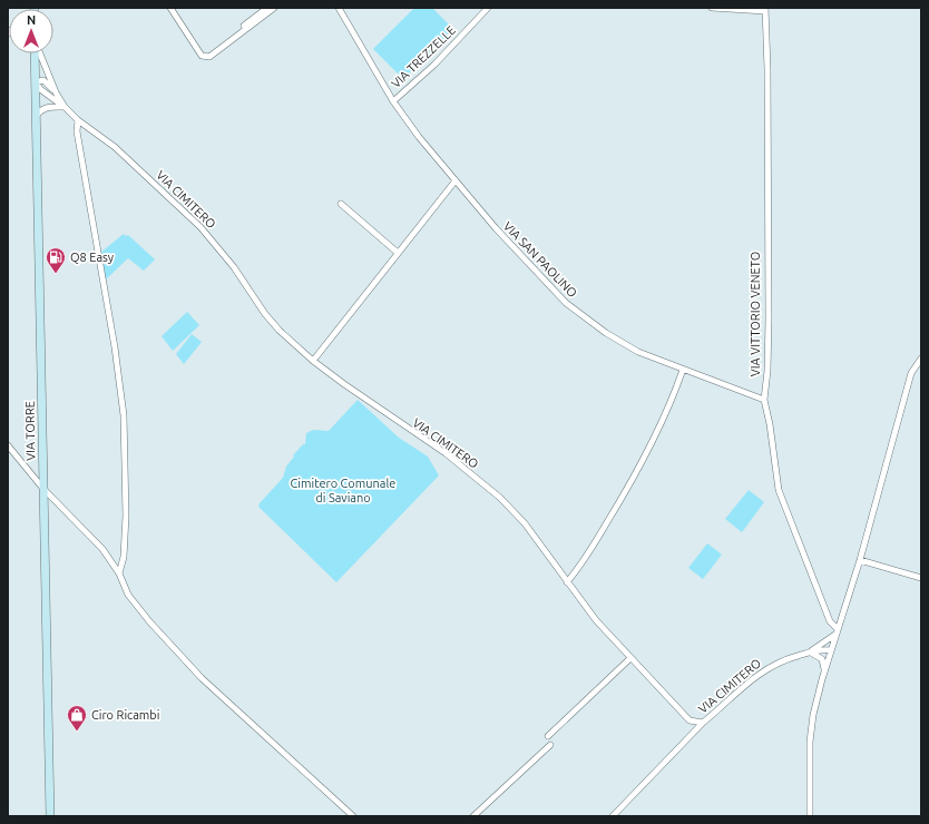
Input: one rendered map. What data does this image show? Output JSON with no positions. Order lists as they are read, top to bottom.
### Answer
{
  "streets": {
    "main road": ["VIA TORRE"],
    "street": [
      "VIA TREZZELLE",
      "VIA CIMITERO",
      "VIA SAN PAOLINO",
      "VIA VITTORIO VENETO"
    ]
  },
  "crossings": [
    ["VIA TREZZELLE", "VIA SAN PAOLINO"],
    ["VIA CIMITERO", "VIA VITTORIO VENETO"],
    ["VIA CIMITERO", "VIA TORRE"],
    ["VIA SAN PAOLINO", "VIA VITTORIO VENETO"]
  ],
  "parks": ["Cimitero Comunale di Saviano"],
  "places": {
    "fuel station": ["Q8 Easy"],
    "shop": ["Ciro Ricambi"]
  },
  "north": "top"
}
